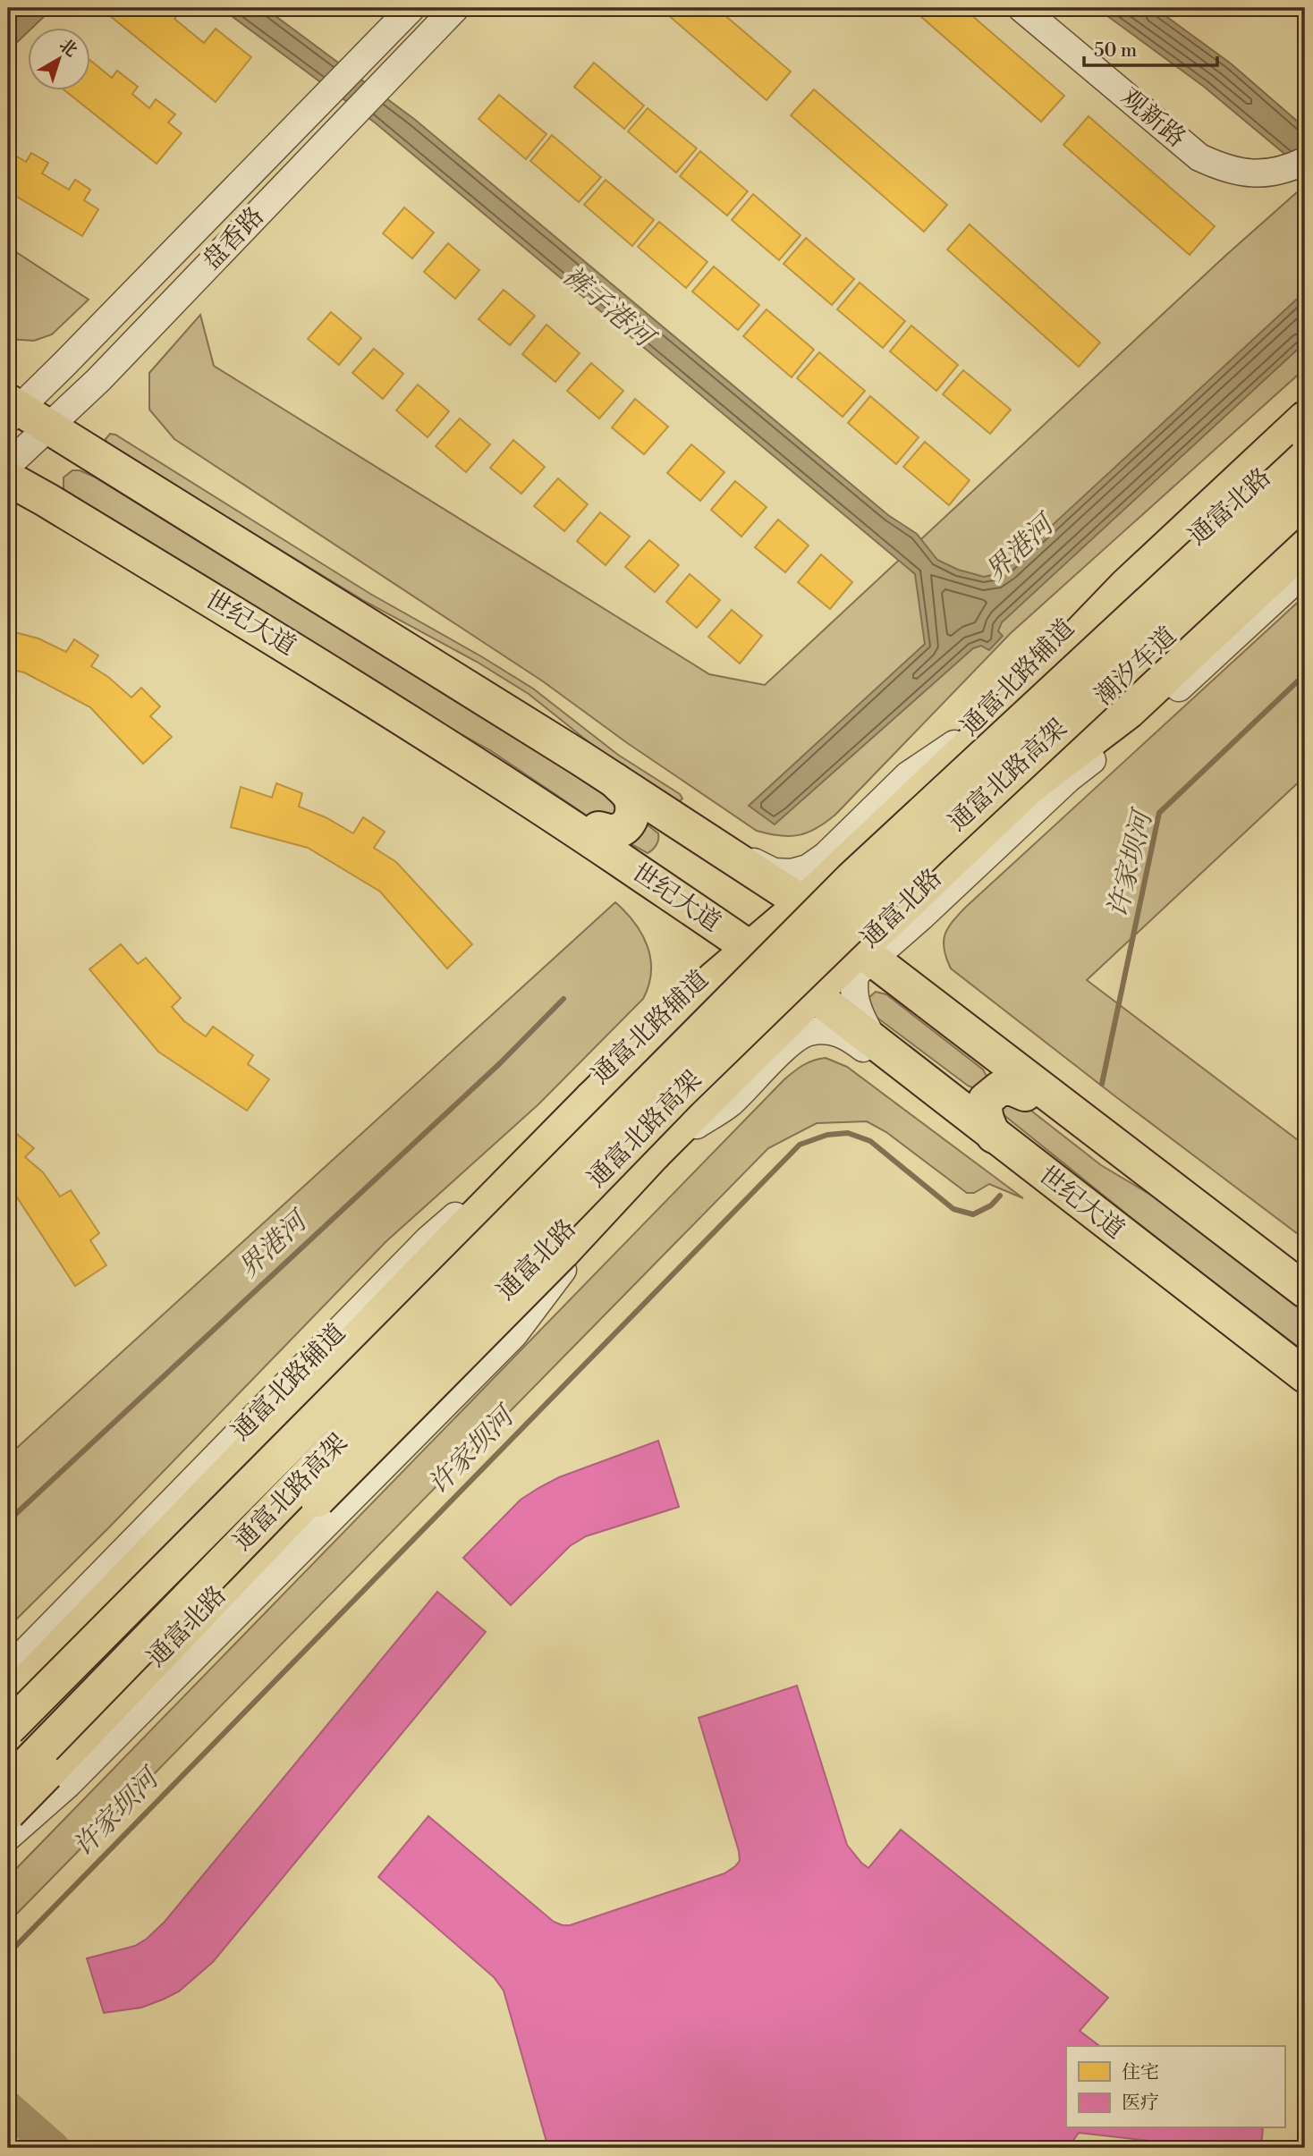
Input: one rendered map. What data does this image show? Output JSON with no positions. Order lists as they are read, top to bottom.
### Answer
{
  "streets": {
    "main road": ["通富北路", "世纪大道", "通富北路高架"],
    "street": [
      "观新路",
      "盘香路",
      "潮汐车道",
      "通富北路辅道"
    ]
  },
  "crossings": [
    ["通富北路", "世纪大道"],
    ["通富北路", "潮汐车道"],
    ["通富北路", "通富北路辅道"]
  ],
  "water": ["裤子港河", "界港河", "许家坝河"],
  "legend": ["住宅", "医疗"],
  "scale_bar": "50 m",
  "north": "top right"
}
